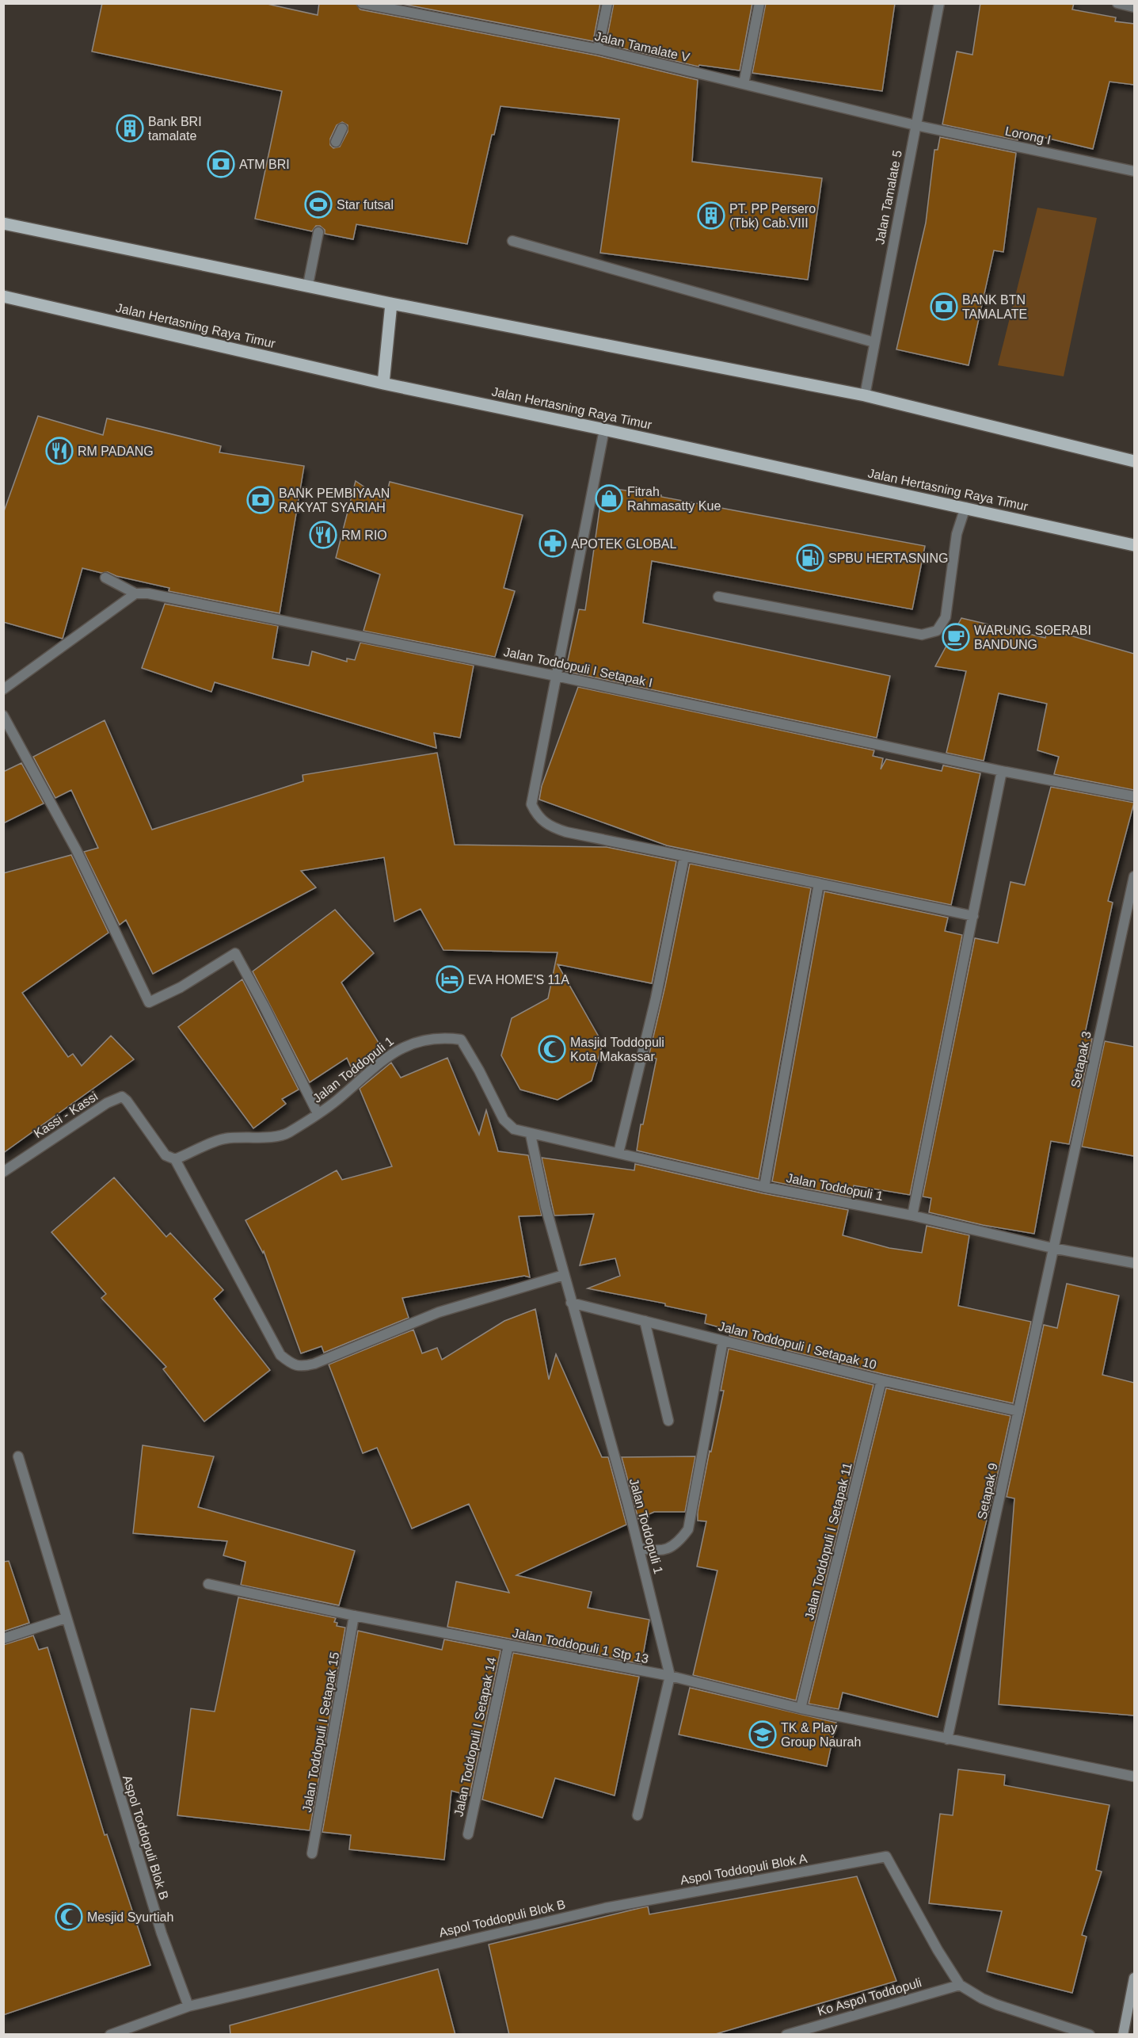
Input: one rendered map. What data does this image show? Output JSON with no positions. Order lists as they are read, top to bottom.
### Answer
{
  "streets": {
    "main road": ["Jalan Hertasning Raya Timur"],
    "street": [
      "Jalan Tamalate V",
      "Lorong I",
      "Jalan Tamalate 5",
      "Jalan Toddopuli I Setapak I",
      "Setapak 3",
      "Jalan Toddopuli 1",
      "Kassi - Kassi",
      "Jalan Toddopuli I Setapak 10",
      "Setapak 9",
      "Jalan Toddopuli I Setapak 11",
      "Jalan Toddopuli 1 Stp 13",
      "Jalan Toddopuli I Setapak 15",
      "Jalan Toddopuli I Setapak 14",
      "Aspol Toddopuli Blok B",
      "Aspol Toddopuli Blok A",
      "Ko Aspol Toddopuli"
    ]
  },
  "crossings": [
    ["Jalan Tamalate V", "Lorong I"],
    ["Jalan Tamalate V", "Jalan Tamalate 5"],
    ["Lorong I", "Jalan Tamalate 5"],
    ["Setapak 3", "Jalan Toddopuli 1"],
    ["Setapak 3", "Setapak 9"],
    ["Jalan Toddopuli 1", "Kassi - Kassi"],
    ["Jalan Toddopuli 1", "Jalan Toddopuli I Setapak 10"],
    ["Jalan Toddopuli 1", "Setapak 9"],
    ["Jalan Toddopuli 1", "Jalan Toddopuli 1 Stp 13"],
    ["Jalan Toddopuli I Setapak 10", "Setapak 9"],
    ["Jalan Toddopuli I Setapak 10", "Jalan Toddopuli I Setapak 11"],
    ["Setapak 9", "Jalan Toddopuli 1 Stp 13"],
    ["Jalan Toddopuli I Setapak 11", "Jalan Toddopuli 1 Stp 13"],
    ["Jalan Toddopuli 1 Stp 13", "Jalan Toddopuli I Setapak 15"],
    ["Jalan Toddopuli 1 Stp 13", "Jalan Toddopuli I Setapak 14"],
    ["Aspol Toddopuli Blok B", "Aspol Toddopuli Blok A"],
    ["Aspol Toddopuli Blok A", "Ko Aspol Toddopuli"]
  ],
  "places": {
    "building": ["Bank BRI tamalate", "PT. PP Persero (Tbk) Cab.VIII"],
    "bank": ["ATM BRI", "BANK BTN TAMALATE", "BANK PEMBIYAAN RAKYAT SYARIAH"],
    "sports": ["Star futsal"],
    "restaurant": ["RM PADANG", "RM RIO"],
    "shop": ["Fitrah Rahmasatty Kue"],
    "pharmacy": ["APOTEK GLOBAL"],
    "fuel station": ["SPBU HERTASNING"],
    "cafe": ["WARUNG SOERABI BANDUNG"],
    "hotel": ["EVA HOME'S 11A"],
    "mosque": ["Masjid Toddopuli Kota Makassar", "Mesjid Syurtiah"],
    "school or university": ["TK & Play Group Naurah"]
  }
}
